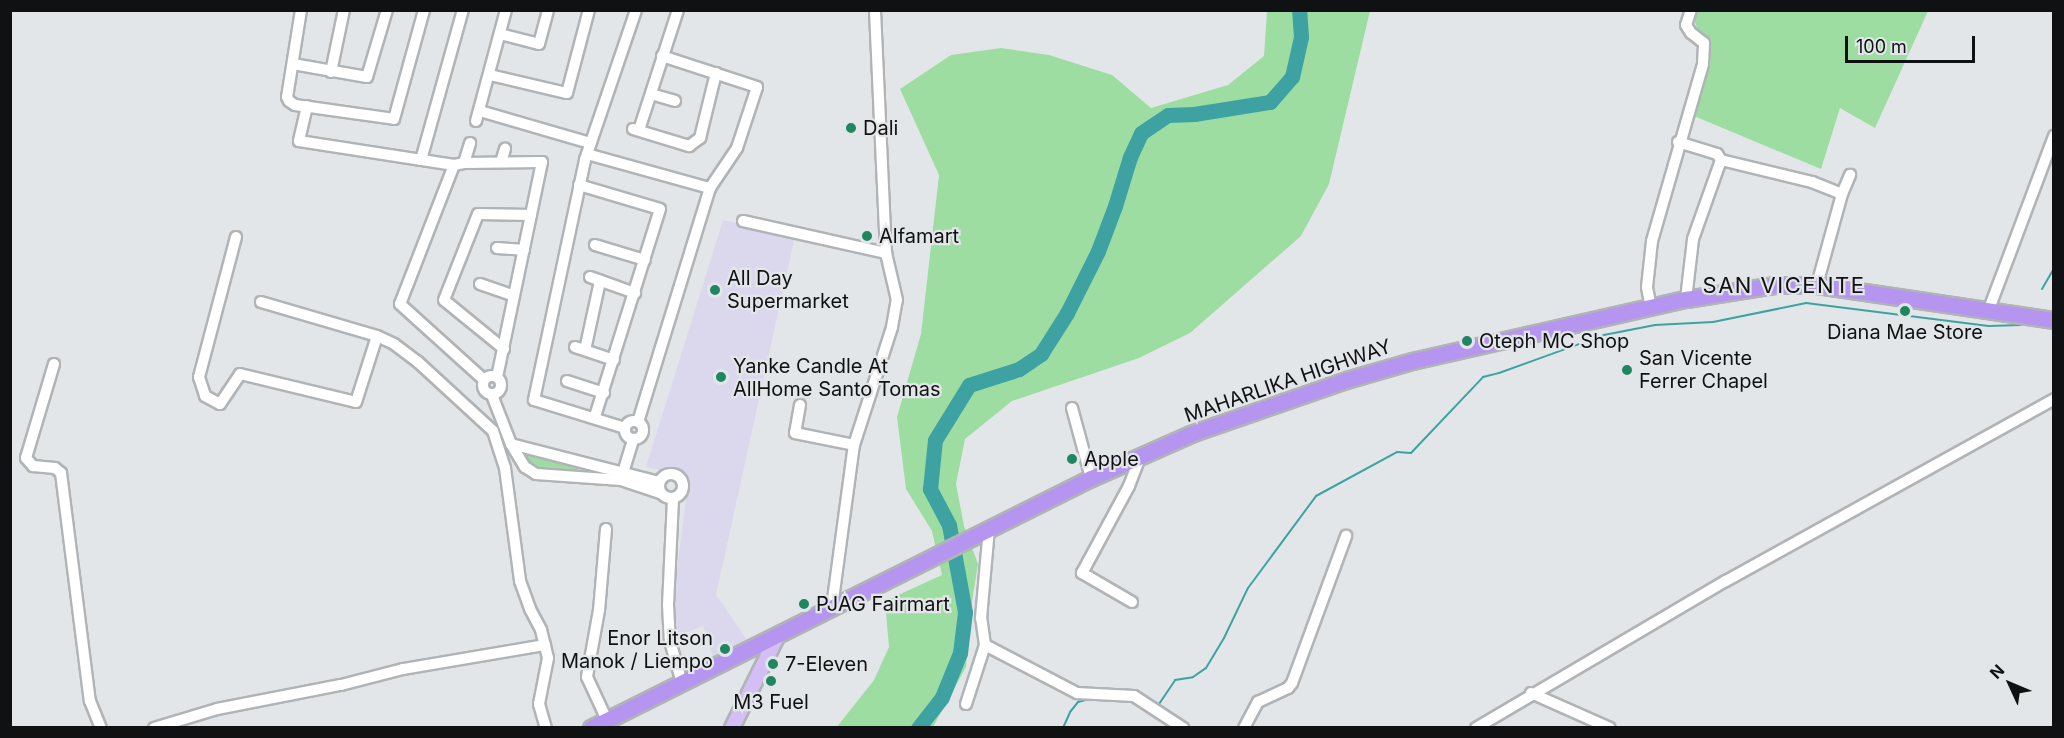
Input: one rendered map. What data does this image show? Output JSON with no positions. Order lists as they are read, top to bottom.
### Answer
{
  "streets": {
    "highway": ["MAHARLIKA HIGHWAY"]
  },
  "districts": ["SAN VICENTE"],
  "places": [
    "Dali",
    "Alfamart",
    "All Day Supermarket",
    "Diana Mae Store",
    "Oteph MC Shop",
    "San Vicente Ferrer Chapel",
    "Yanke Candle At AllHome Santo Tomas",
    "Apple",
    "PJAG Fairmart",
    "Enor Litson Manok / Liempo",
    "7-Eleven",
    "M3 Fuel"
  ],
  "scale_bar": "100 m",
  "north": "top left"
}
